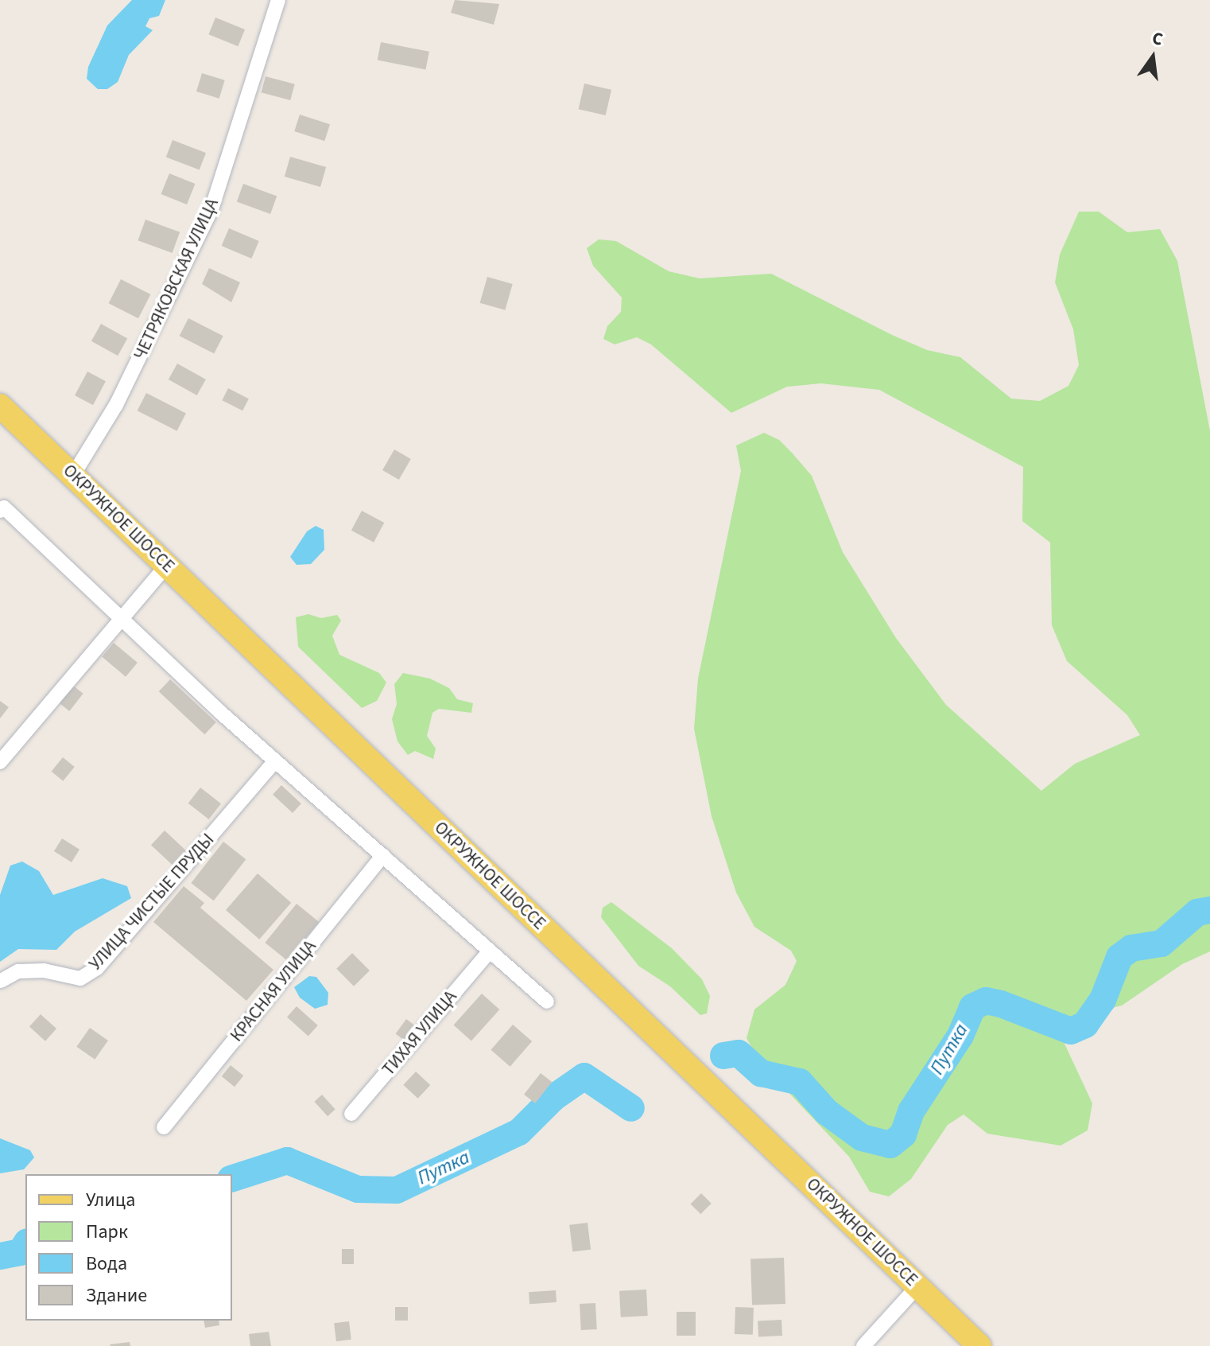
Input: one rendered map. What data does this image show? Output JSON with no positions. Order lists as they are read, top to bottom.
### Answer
{
  "streets": {
    "main road": ["ОКРУЖНОЕ ШОССЕ"],
    "street": [
      "ЧЕТРЯКОВСКАЯ УЛИЦА",
      "УЛИЦА ЧИСТЫЕ ПРУДЫ",
      "КРАСНАЯ УЛИЦА",
      "ТИХАЯ УЛИЦА"
    ]
  },
  "crossings": [
    ["ЧЕТРЯКОВСКАЯ УЛИЦА", "ОКРУЖНОЕ ШОССЕ"]
  ],
  "water": ["Путка"],
  "legend": [
    "Улица",
    "Парк",
    "Вода",
    "Здание"
  ],
  "north": "top"
}
